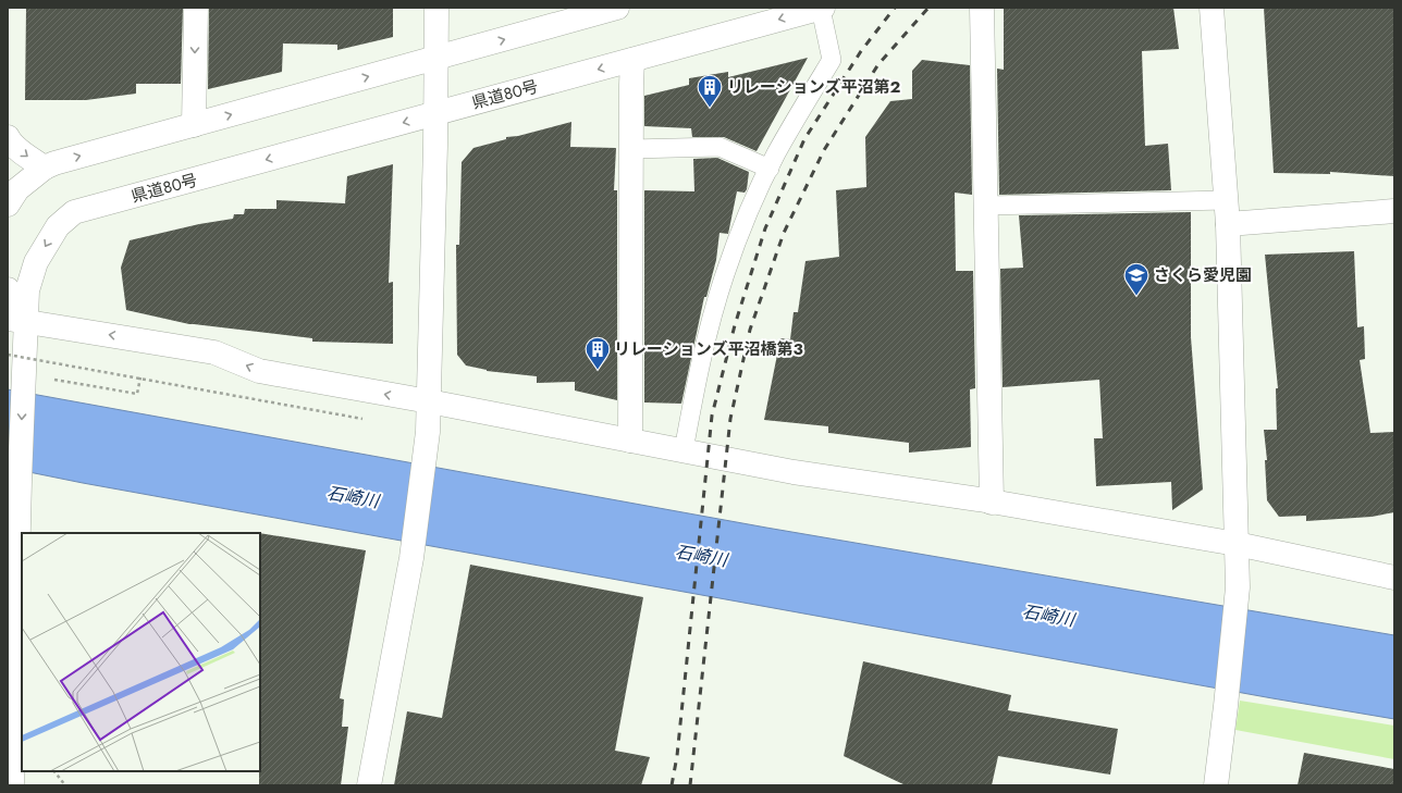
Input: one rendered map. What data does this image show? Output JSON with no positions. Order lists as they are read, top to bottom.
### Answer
{
  "streets": {
    "street": ["県道80号"]
  },
  "one_way": ["県道80号"],
  "water": ["石崎川"],
  "places": {
    "building": ["リレーションズ平沼第2", "リレーションズ平沼橋第3"],
    "school or university": ["さくら愛児園"]
  }
}
